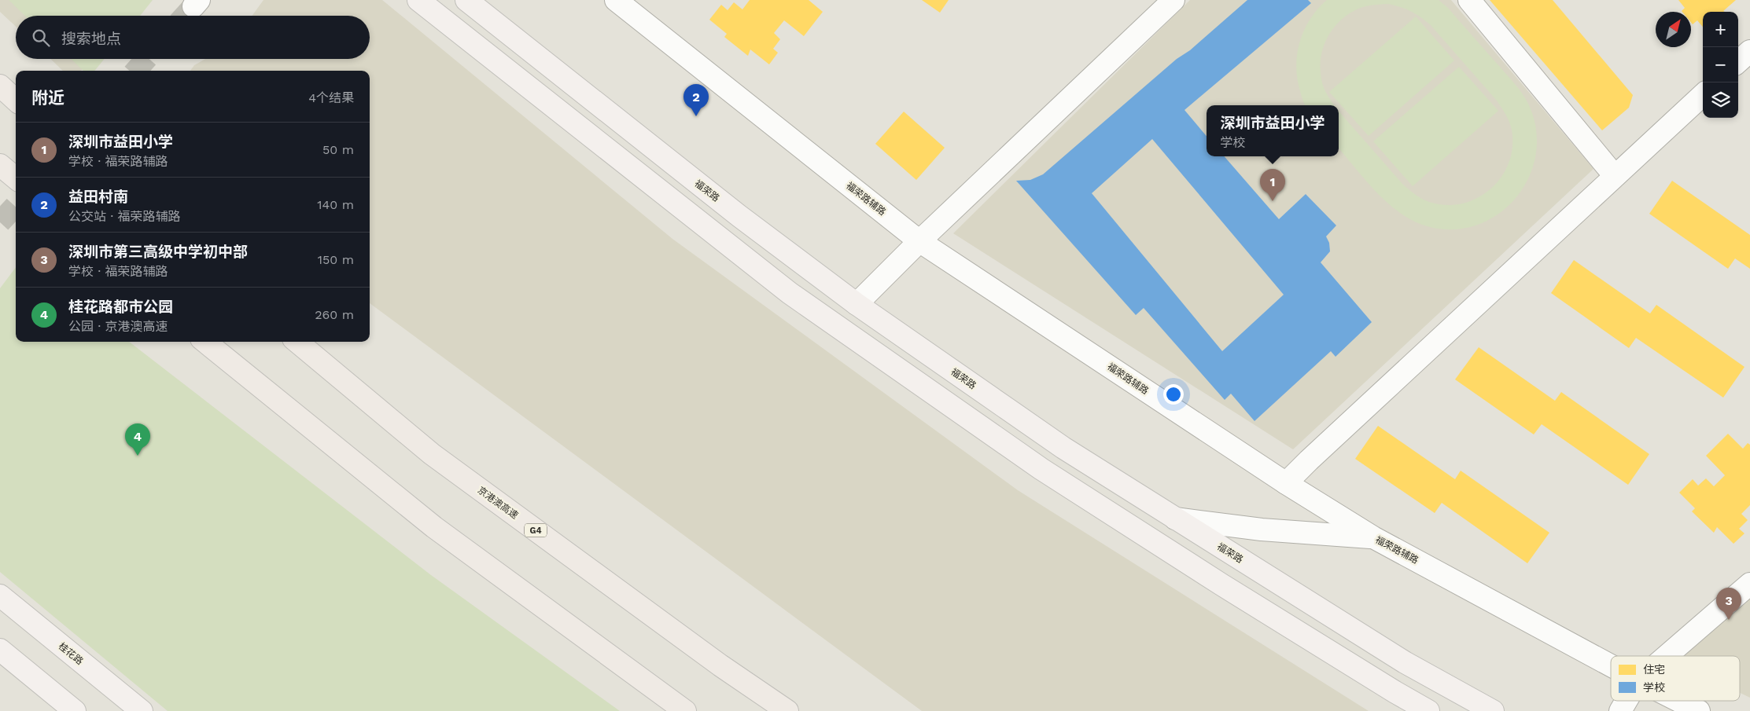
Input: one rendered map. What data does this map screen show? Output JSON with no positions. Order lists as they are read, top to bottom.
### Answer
{
  "streets": {
    "highway": ["京港澳高速", "G4"],
    "main road": ["福荣路", "桂花路"],
    "street": ["福荣路辅路"]
  },
  "legend": ["住宅", "学校"],
  "north": "top right",
  "page": {
    "map_buttons": ["+", "−"],
    "search": "搜索地点",
    "heading": ["附近", "4个结果"],
    "pins": [
      "2",
      "1",
      "4",
      "3"
    ],
    "popup": ["深圳市益田小学", "学校"],
    "list": [
      {
        "mark": "1",
        "name": "深圳市益田小学",
        "note": "学校 · 福荣路辅路",
        "value": "50 m"
      },
      {
        "mark": "2",
        "name": "益田村南",
        "note": "公交站 · 福荣路辅路",
        "value": "140 m"
      },
      {
        "mark": "3",
        "name": "深圳市第三高级中学初中部",
        "note": "学校 · 福荣路辅路",
        "value": "150 m"
      },
      {
        "mark": "4",
        "name": "桂花路都市公园",
        "note": "公园 · 京港澳高速",
        "value": "260 m"
      }
    ]
  }
}
